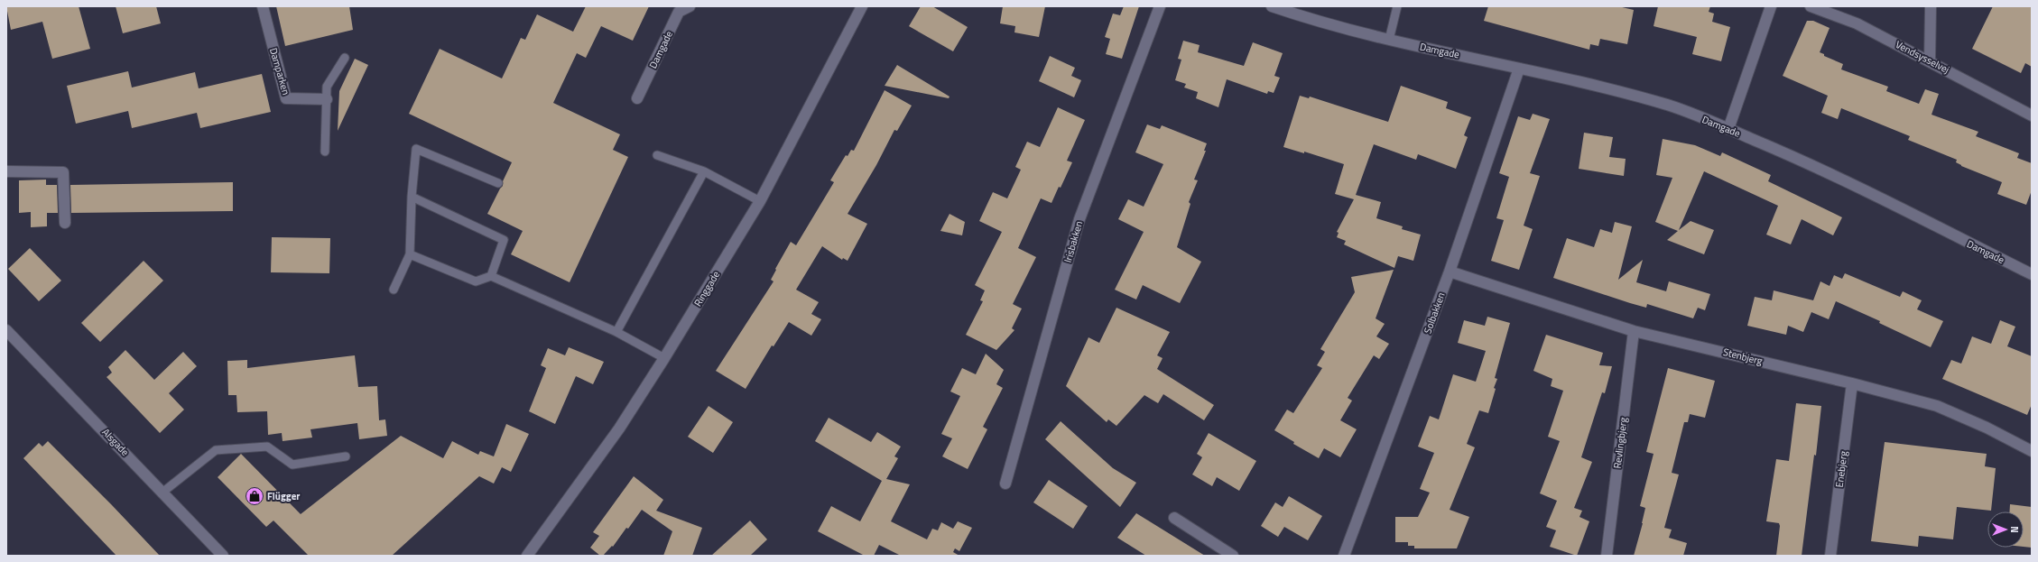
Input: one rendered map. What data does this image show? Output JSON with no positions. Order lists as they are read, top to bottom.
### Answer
{
  "streets": {
    "street": [
      "Damgade",
      "Vendsysselvej",
      "Damparken",
      "Irisbakken",
      "Ringgade",
      "Solbakken",
      "Stenbjerg",
      "Alsgade",
      "Revlingbjerg",
      "Enebjerg"
    ]
  },
  "crossings": [
    ["Damgade", "Solbakken"],
    ["Solbakken", "Stenbjerg"],
    ["Stenbjerg", "Revlingbjerg"],
    ["Stenbjerg", "Enebjerg"]
  ],
  "places": {
    "shop": ["Flügger"]
  },
  "north": "right"
}
